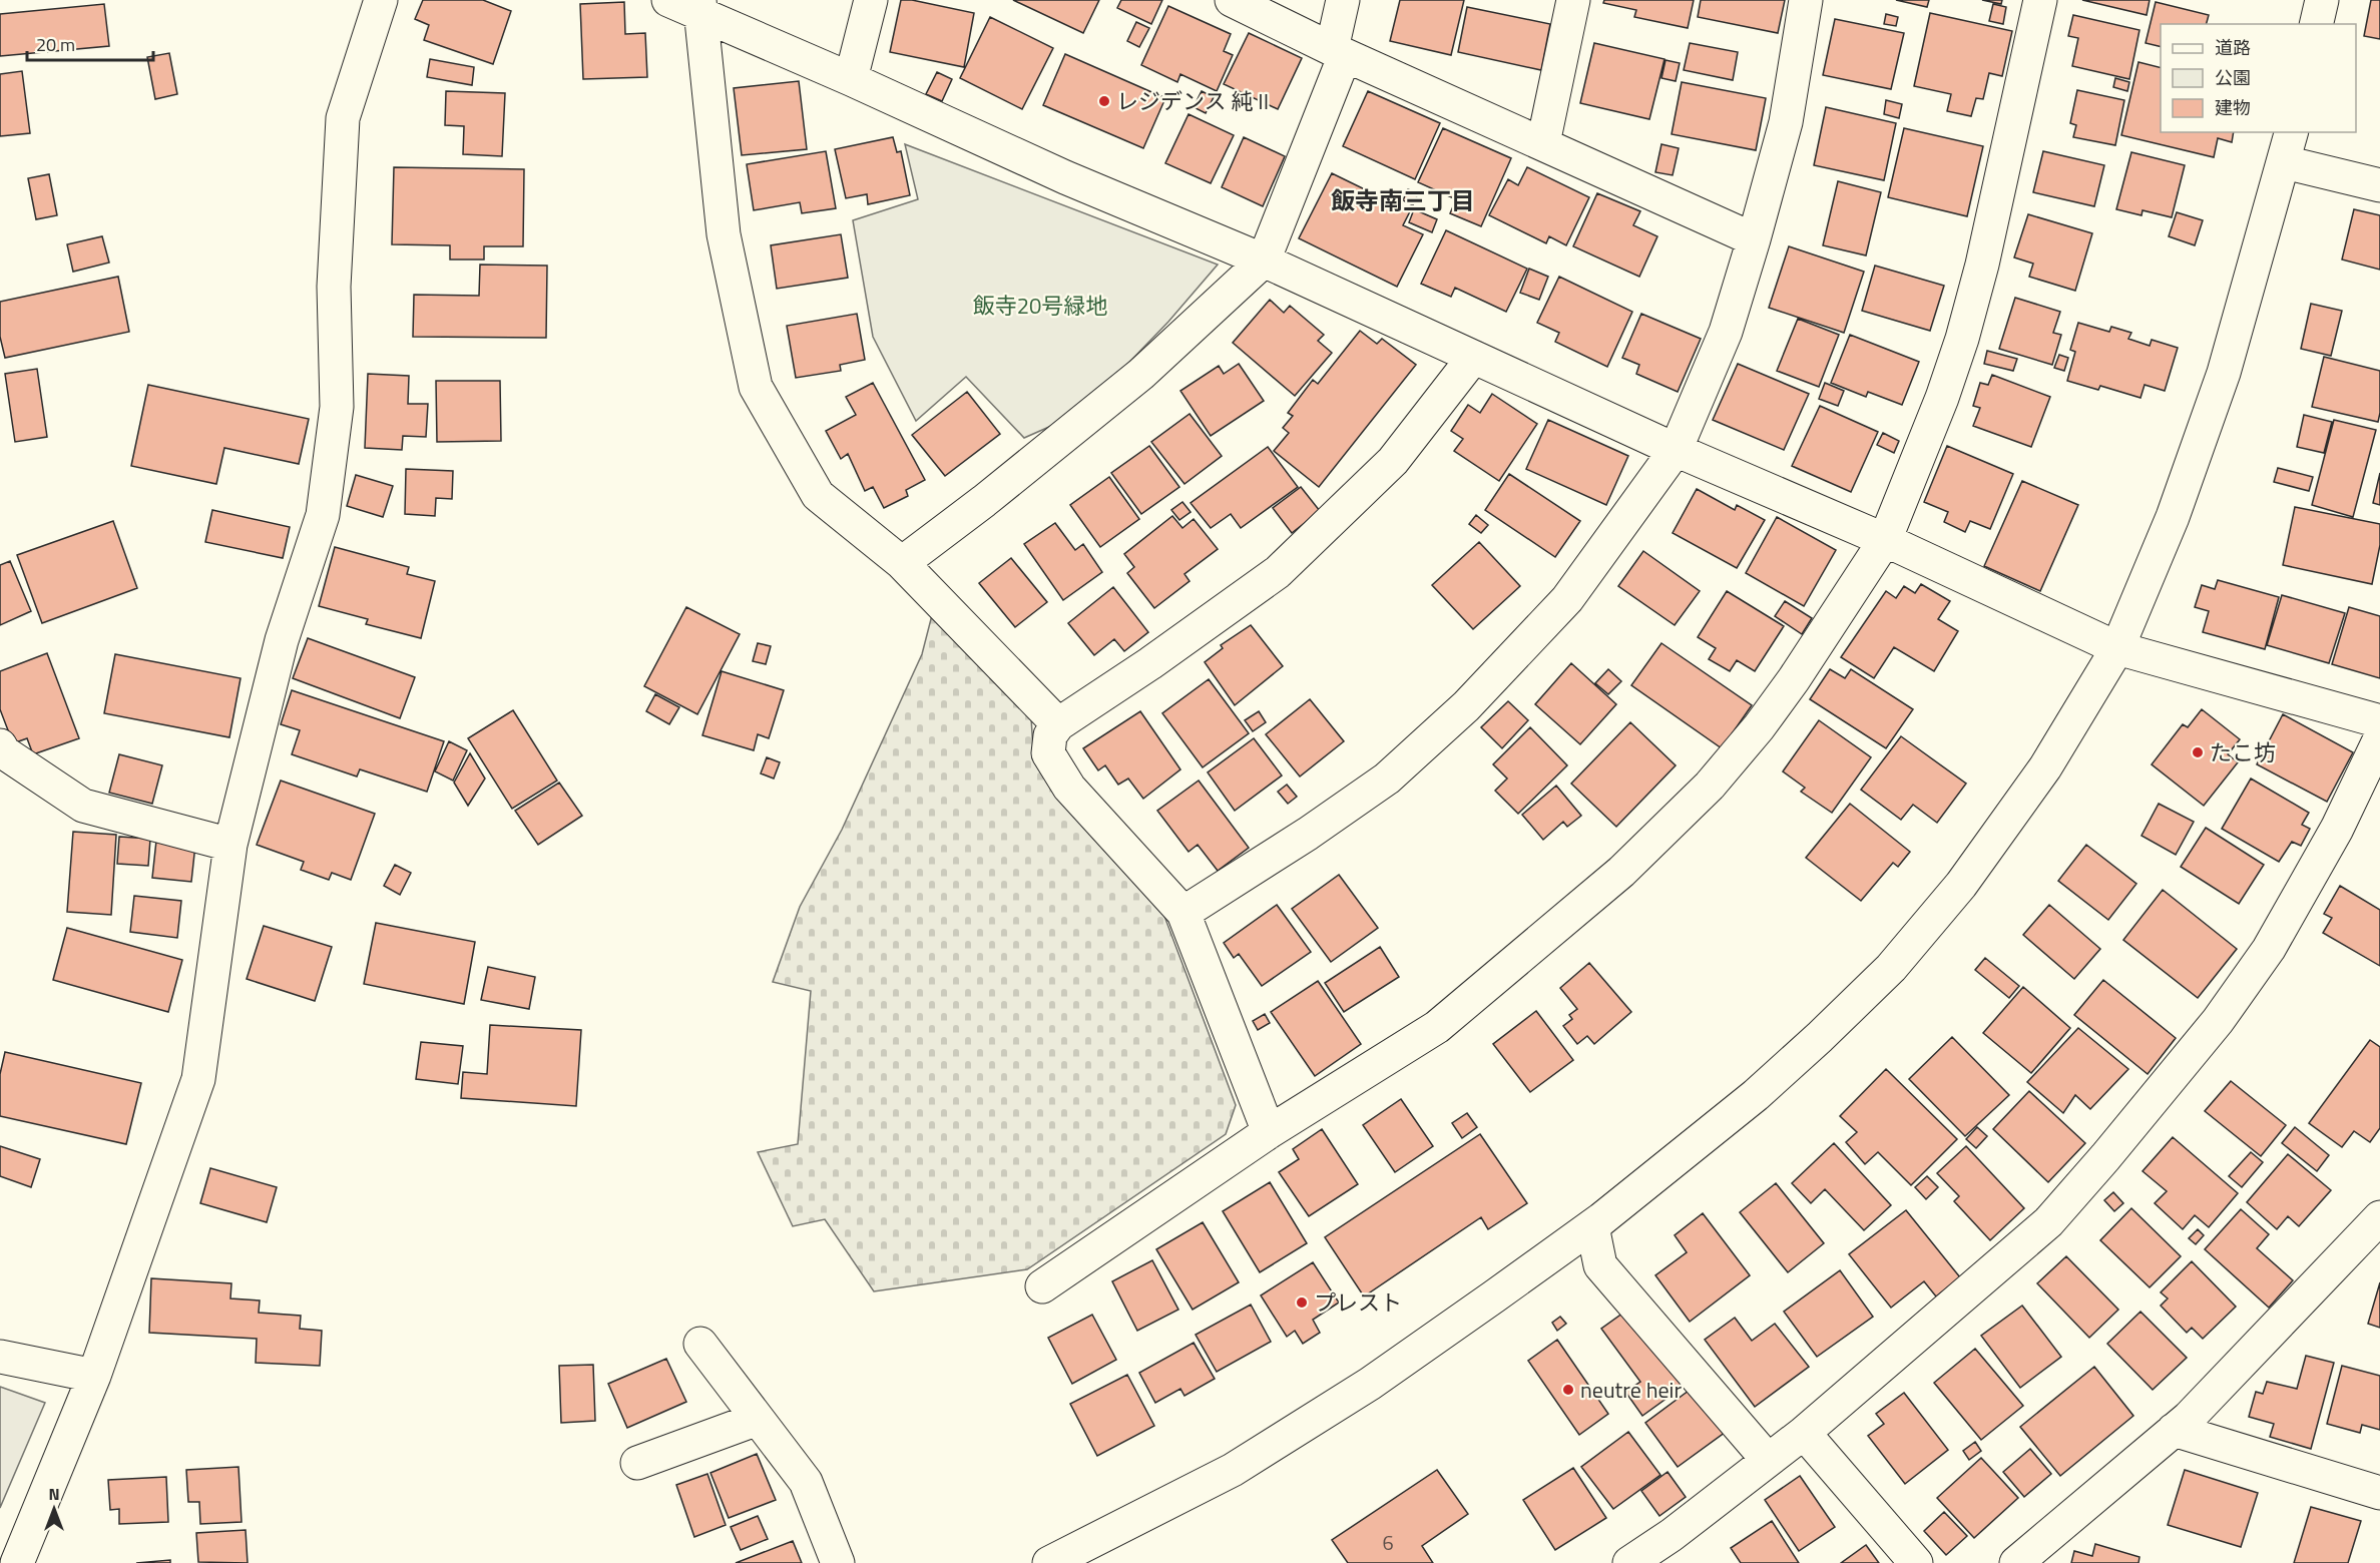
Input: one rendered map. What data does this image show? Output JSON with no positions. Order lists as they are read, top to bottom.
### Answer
{
  "districts": ["飯寺南三丁目"],
  "parks": ["飯寺20号緑地"],
  "places": [
    "レジデンス 純 II",
    "たこ坊",
    "プレスト",
    "neutre heir"
  ],
  "house_numbers": ["6"],
  "legend": ["道路", "公園", "建物"],
  "scale_bar": "20 m",
  "north": "top"
}
